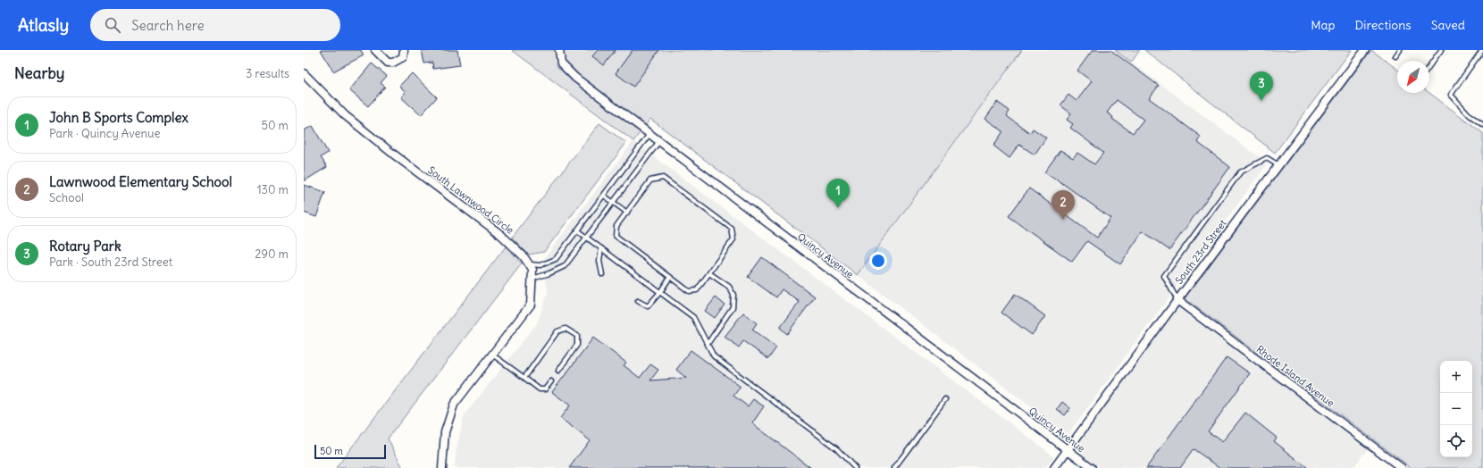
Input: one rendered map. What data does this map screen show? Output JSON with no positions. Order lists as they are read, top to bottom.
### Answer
{
  "streets": {
    "street": [
      "South Lawnwood Circle",
      "South 23rd Street",
      "Quincy Avenue",
      "Rhode Island Avenue"
    ]
  },
  "crossings": [
    ["South 23rd Street", "Quincy Avenue"],
    ["South 23rd Street", "Rhode Island Avenue"]
  ],
  "scale_bar": "50 m",
  "north": "bottom left",
  "page": {
    "header": "Atlasly",
    "search": "Search here",
    "nav": ["Map", "Directions", "Saved"],
    "heading": ["Nearby", "3 results"],
    "pins": ["3", "1", "2"],
    "list": [
      {
        "mark": "1",
        "name": "John B Sports Complex",
        "note": "Park · Quincy Avenue",
        "value": "50 m"
      },
      {
        "mark": "2",
        "name": "Lawnwood Elementary School",
        "note": "School",
        "value": "130 m"
      },
      {
        "mark": "3",
        "name": "Rotary Park",
        "note": "Park · South 23rd Street",
        "value": "290 m"
      }
    ],
    "map_buttons": ["+", "−"],
    "scale": "50 m"
  }
}
